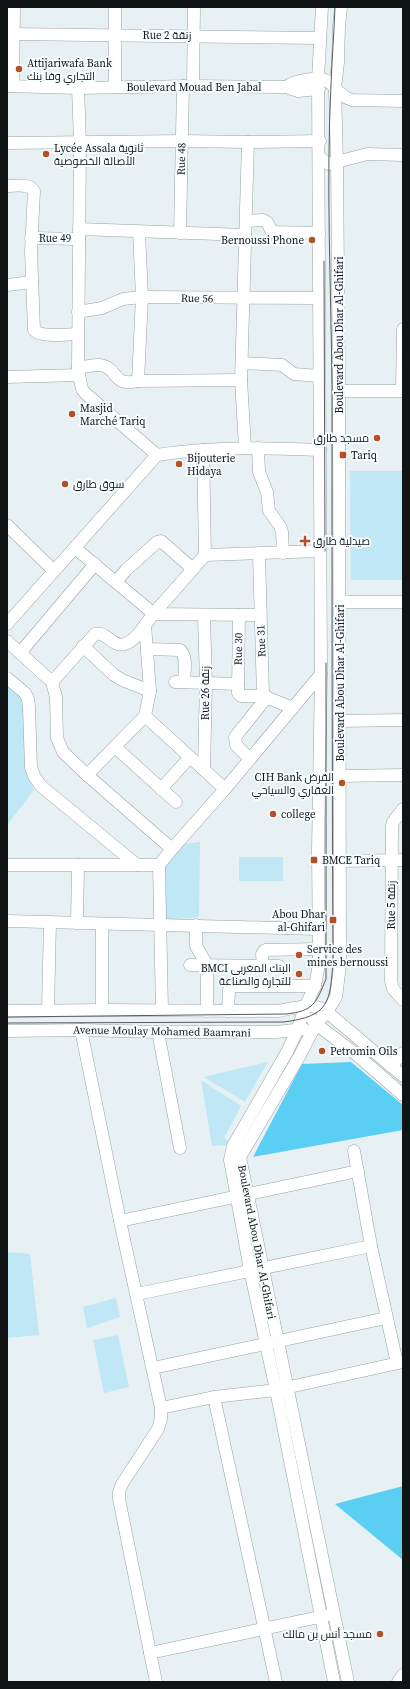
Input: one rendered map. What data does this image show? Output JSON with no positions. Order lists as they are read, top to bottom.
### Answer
{
  "streets": {
    "street": [
      "Rue 2 زنقة",
      "Boulevard Mouad Ben Jabal",
      "Rue 48",
      "Rue 49",
      "Rue 56",
      "Boulevard Abou Dhar Al-Ghifari",
      "Rue 31",
      "Rue 30",
      "Rue 26 زنقة",
      "Rue 5 زنقة",
      "Avenue Moulay Mohamed Baamrani"
    ]
  },
  "crossings": [
    ["Rue 2 زنقة", "Rue 48"],
    ["Rue 2 زنقة", "Boulevard Abou Dhar Al-Ghifari"],
    ["Boulevard Mouad Ben Jabal", "Rue 48"],
    ["Boulevard Mouad Ben Jabal", "Boulevard Abou Dhar Al-Ghifari"],
    ["Rue 48", "Rue 49"],
    ["Rue 56", "Boulevard Abou Dhar Al-Ghifari"],
    ["Boulevard Abou Dhar Al-Ghifari", "Avenue Moulay Mohamed Baamrani"]
  ],
  "places": {
    "other": [
      "Attijariwafa Bank التجاري وفا بنك",
      "Lycée Assala ثانوية الأصالة الخصوصية",
      "Bernoussi Phone",
      "Masjid Marché Tariq",
      "مسجد طارق",
      "Bijouterie Hidaya",
      "سوق طارق",
      "CIH Bank القرض العقاري والسياحي",
      "college",
      "Service des mines bernoussi",
      "BMCI البنك المغربي للتجارة والصناعة",
      "Petromin Oils",
      "مسجد أنس بن مالك"
    ],
    "transit": ["Tariq", "BMCE Tariq", "Abou Dhar al-Ghifari"],
    "health": ["صيدلية طارق"]
  }
}
